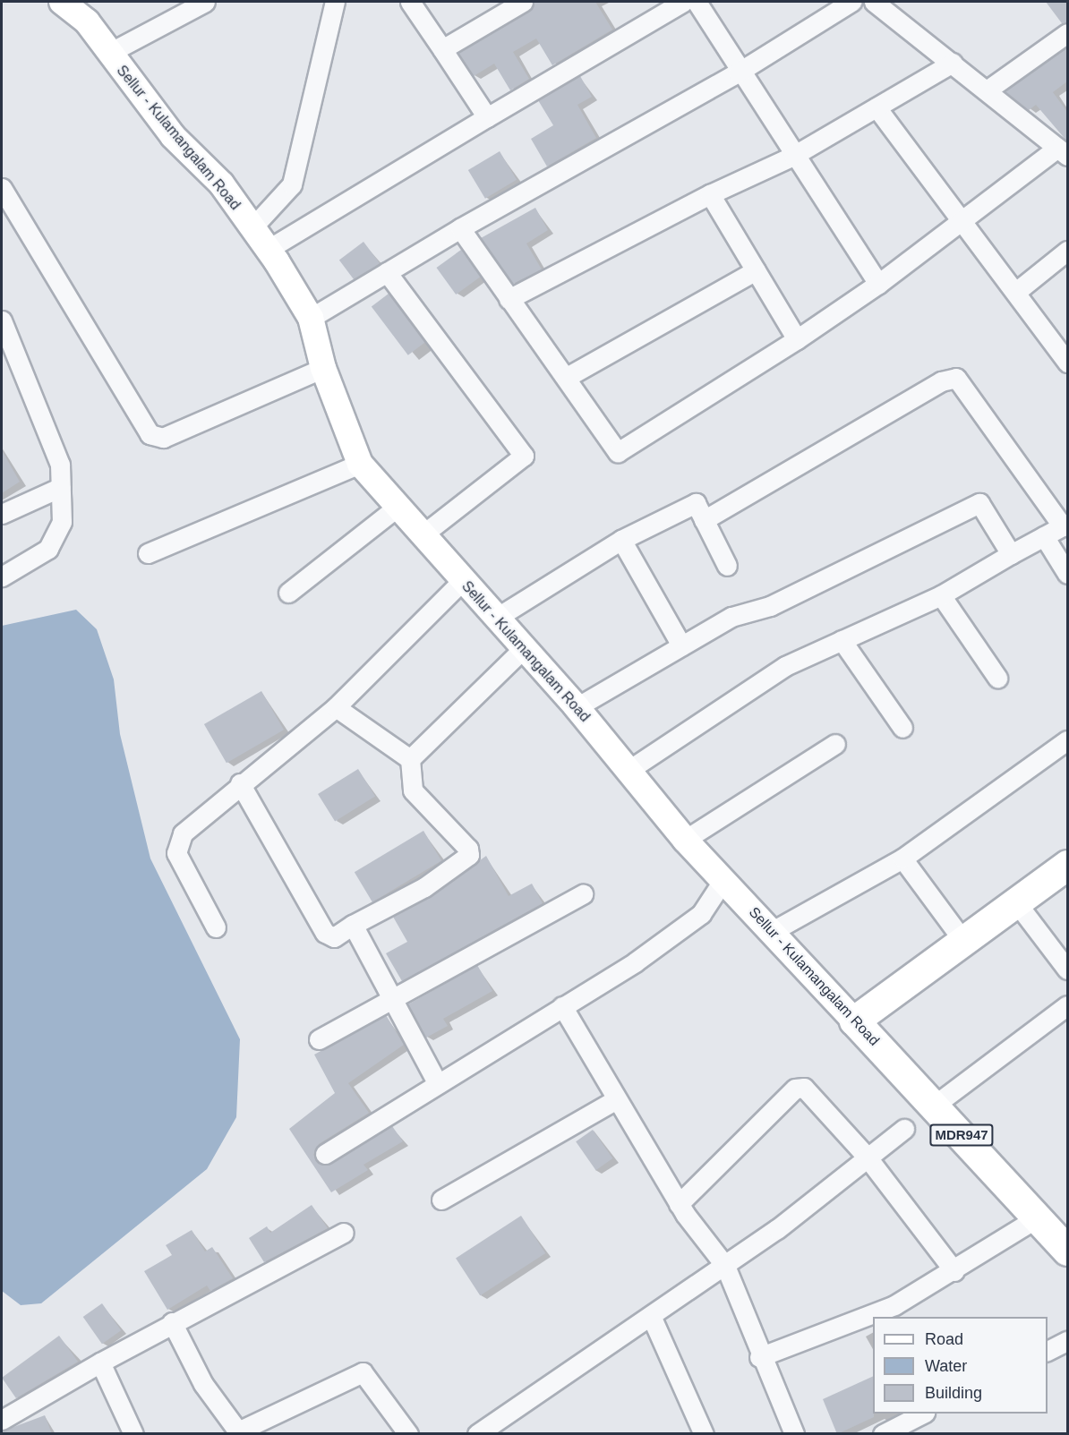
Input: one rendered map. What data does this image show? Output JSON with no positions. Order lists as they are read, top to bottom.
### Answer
{
  "streets": {
    "main road": ["Sellur - Kulamangalam Road", "MDR947"]
  },
  "legend": ["Road", "Water", "Building"]
}
